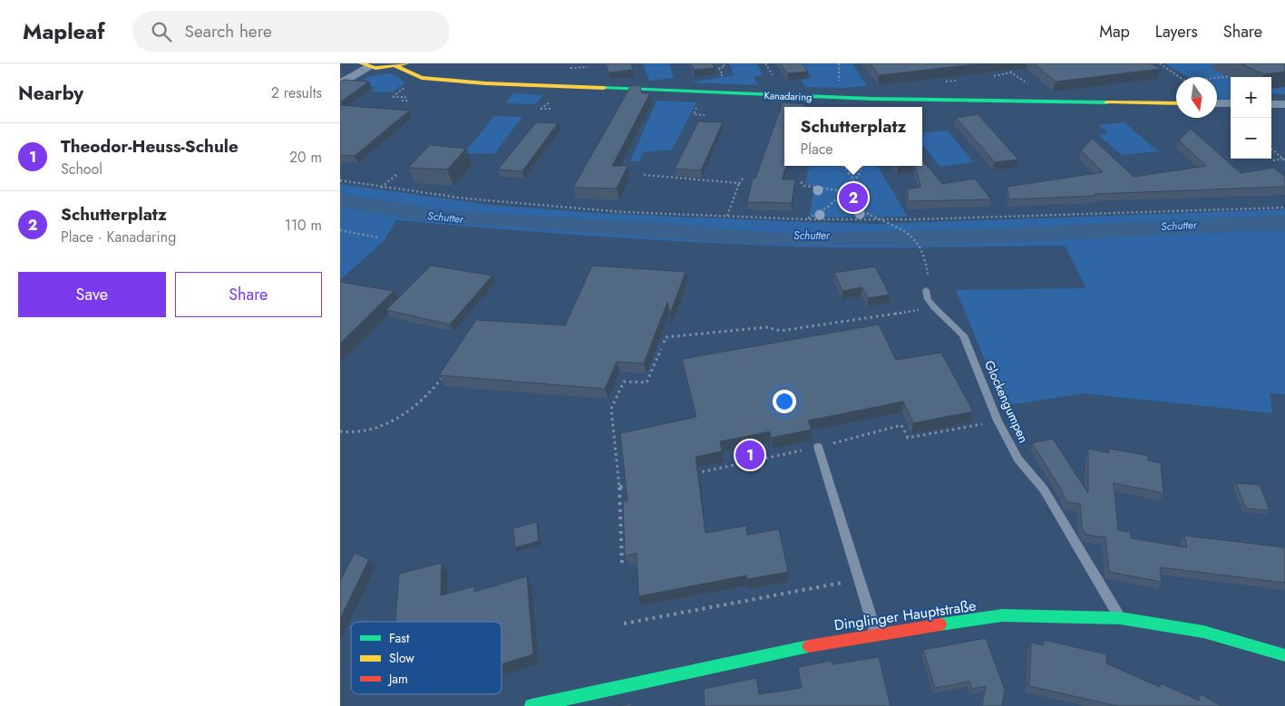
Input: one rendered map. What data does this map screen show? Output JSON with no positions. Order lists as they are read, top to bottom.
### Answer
{
  "streets": {
    "street": ["Kanadaring", "Dinglinger Hauptstraße"],
    "lane": ["Glockengumpen"]
  },
  "crossings": [
    ["Glockengumpen", "Dinglinger Hauptstraße"]
  ],
  "water": ["Schutter"],
  "legend": ["Fast", "Slow", "Jam"],
  "north": "bottom",
  "page": {
    "header": "Mapleaf",
    "search": "Search here",
    "nav": ["Map", "Layers", "Share"],
    "heading": ["Nearby", "2 results"],
    "map_buttons": ["+", "−"],
    "popup": ["Schutterplatz", "Place"],
    "list": [
      {
        "mark": "1",
        "name": "Theodor-Heuss-Schule",
        "note": "School",
        "value": "20 m"
      },
      {
        "mark": "2",
        "name": "Schutterplatz",
        "note": "Place · Kanadaring",
        "value": "110 m"
      }
    ],
    "pins": ["2", "1"],
    "buttons": ["Save", "Share"]
  }
}
